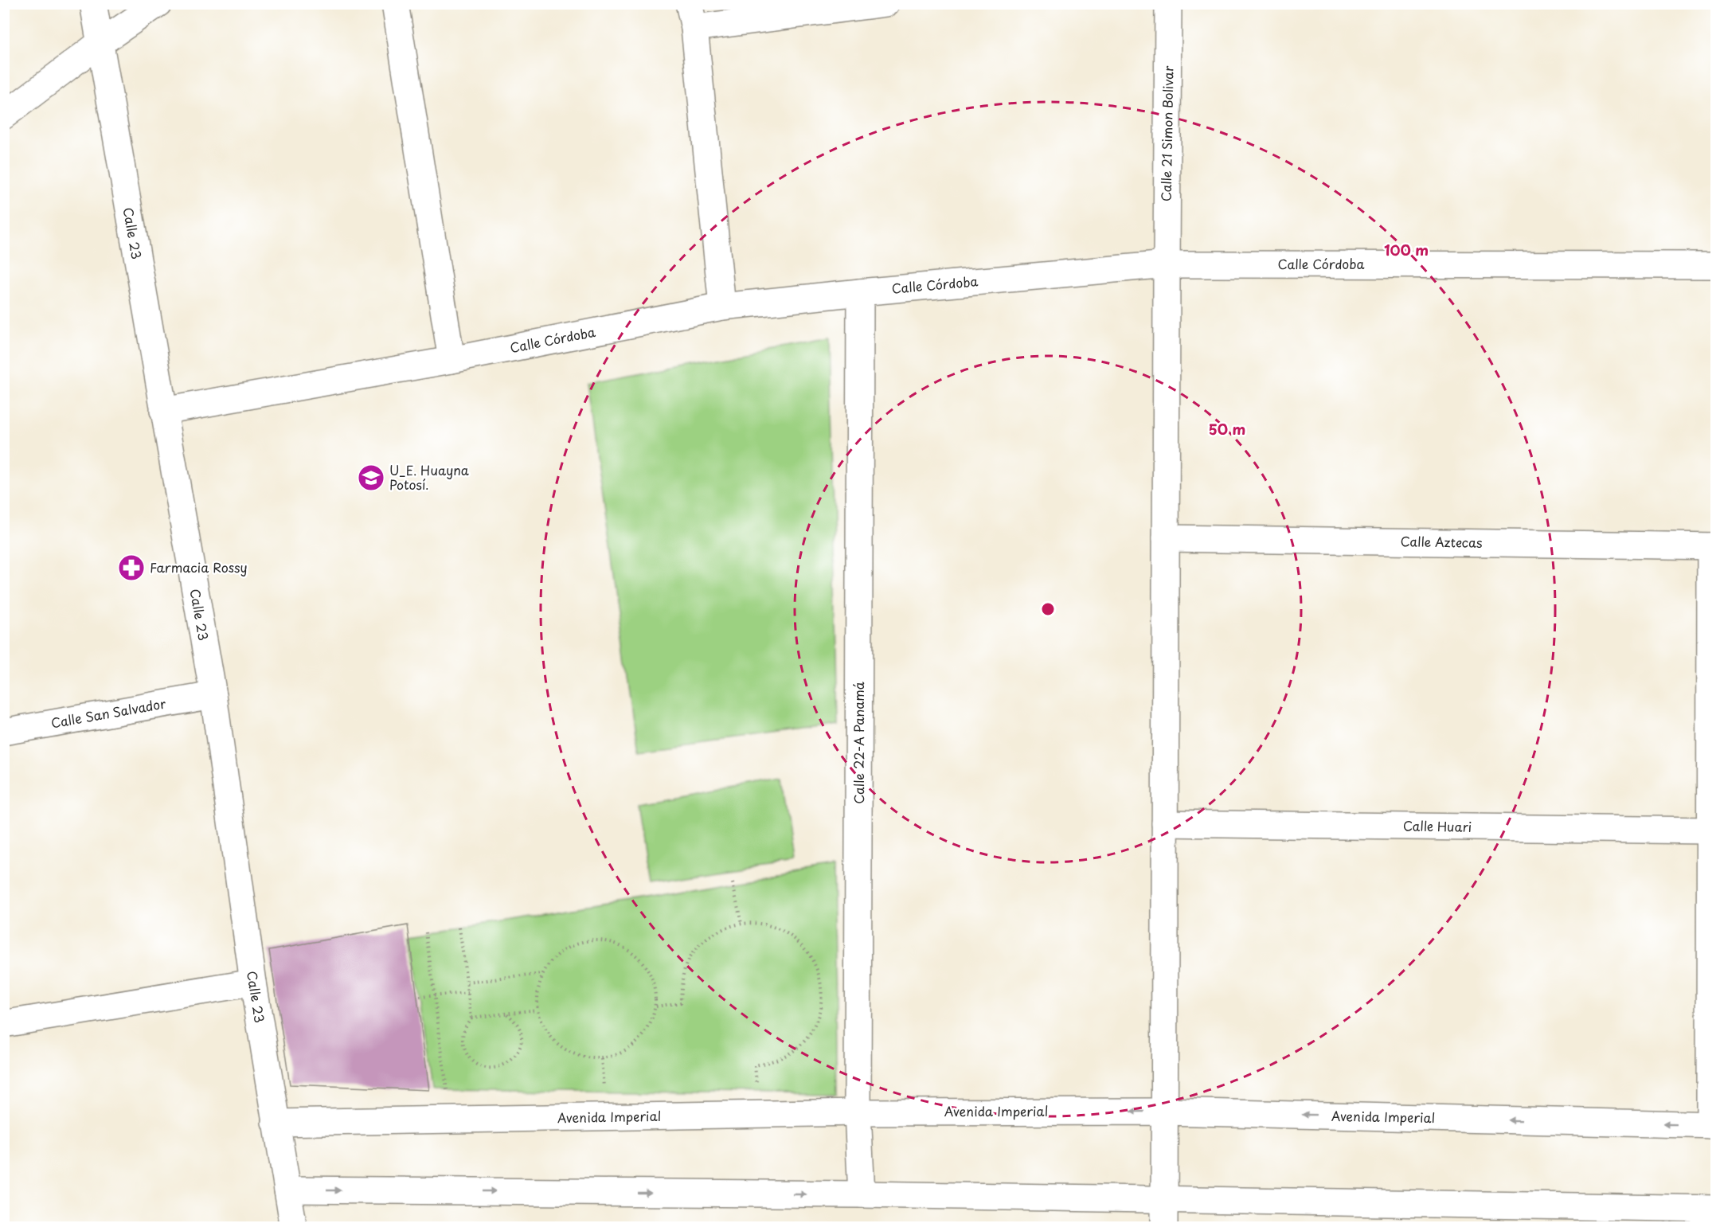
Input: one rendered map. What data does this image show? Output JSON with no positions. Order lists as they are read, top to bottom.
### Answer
{
  "streets": {
    "street": [
      "Calle 21 Simon Bolivar",
      "Calle 23",
      "Calle Córdoba",
      "Calle Aztecas",
      "Calle San Salvador",
      "Calle 22-A Panamá",
      "Calle Huari",
      "Avenida Imperial"
    ]
  },
  "crossings": [
    ["Calle 21 Simon Bolivar", "Calle Córdoba"],
    ["Calle 21 Simon Bolivar", "Calle Aztecas"],
    ["Calle 21 Simon Bolivar", "Calle Huari"],
    ["Calle 21 Simon Bolivar", "Avenida Imperial"],
    ["Calle 23", "Calle Córdoba"],
    ["Calle 23", "Calle San Salvador"],
    ["Calle 23", "Avenida Imperial"],
    ["Calle Córdoba", "Calle 22-A Panamá"],
    ["Calle 22-A Panamá", "Avenida Imperial"]
  ],
  "places": {
    "school or university": ["U_E. Huayna Potosí."],
    "pharmacy": ["Farmacia Rossy"]
  },
  "rings": ["100 m", "50 m"]
}
